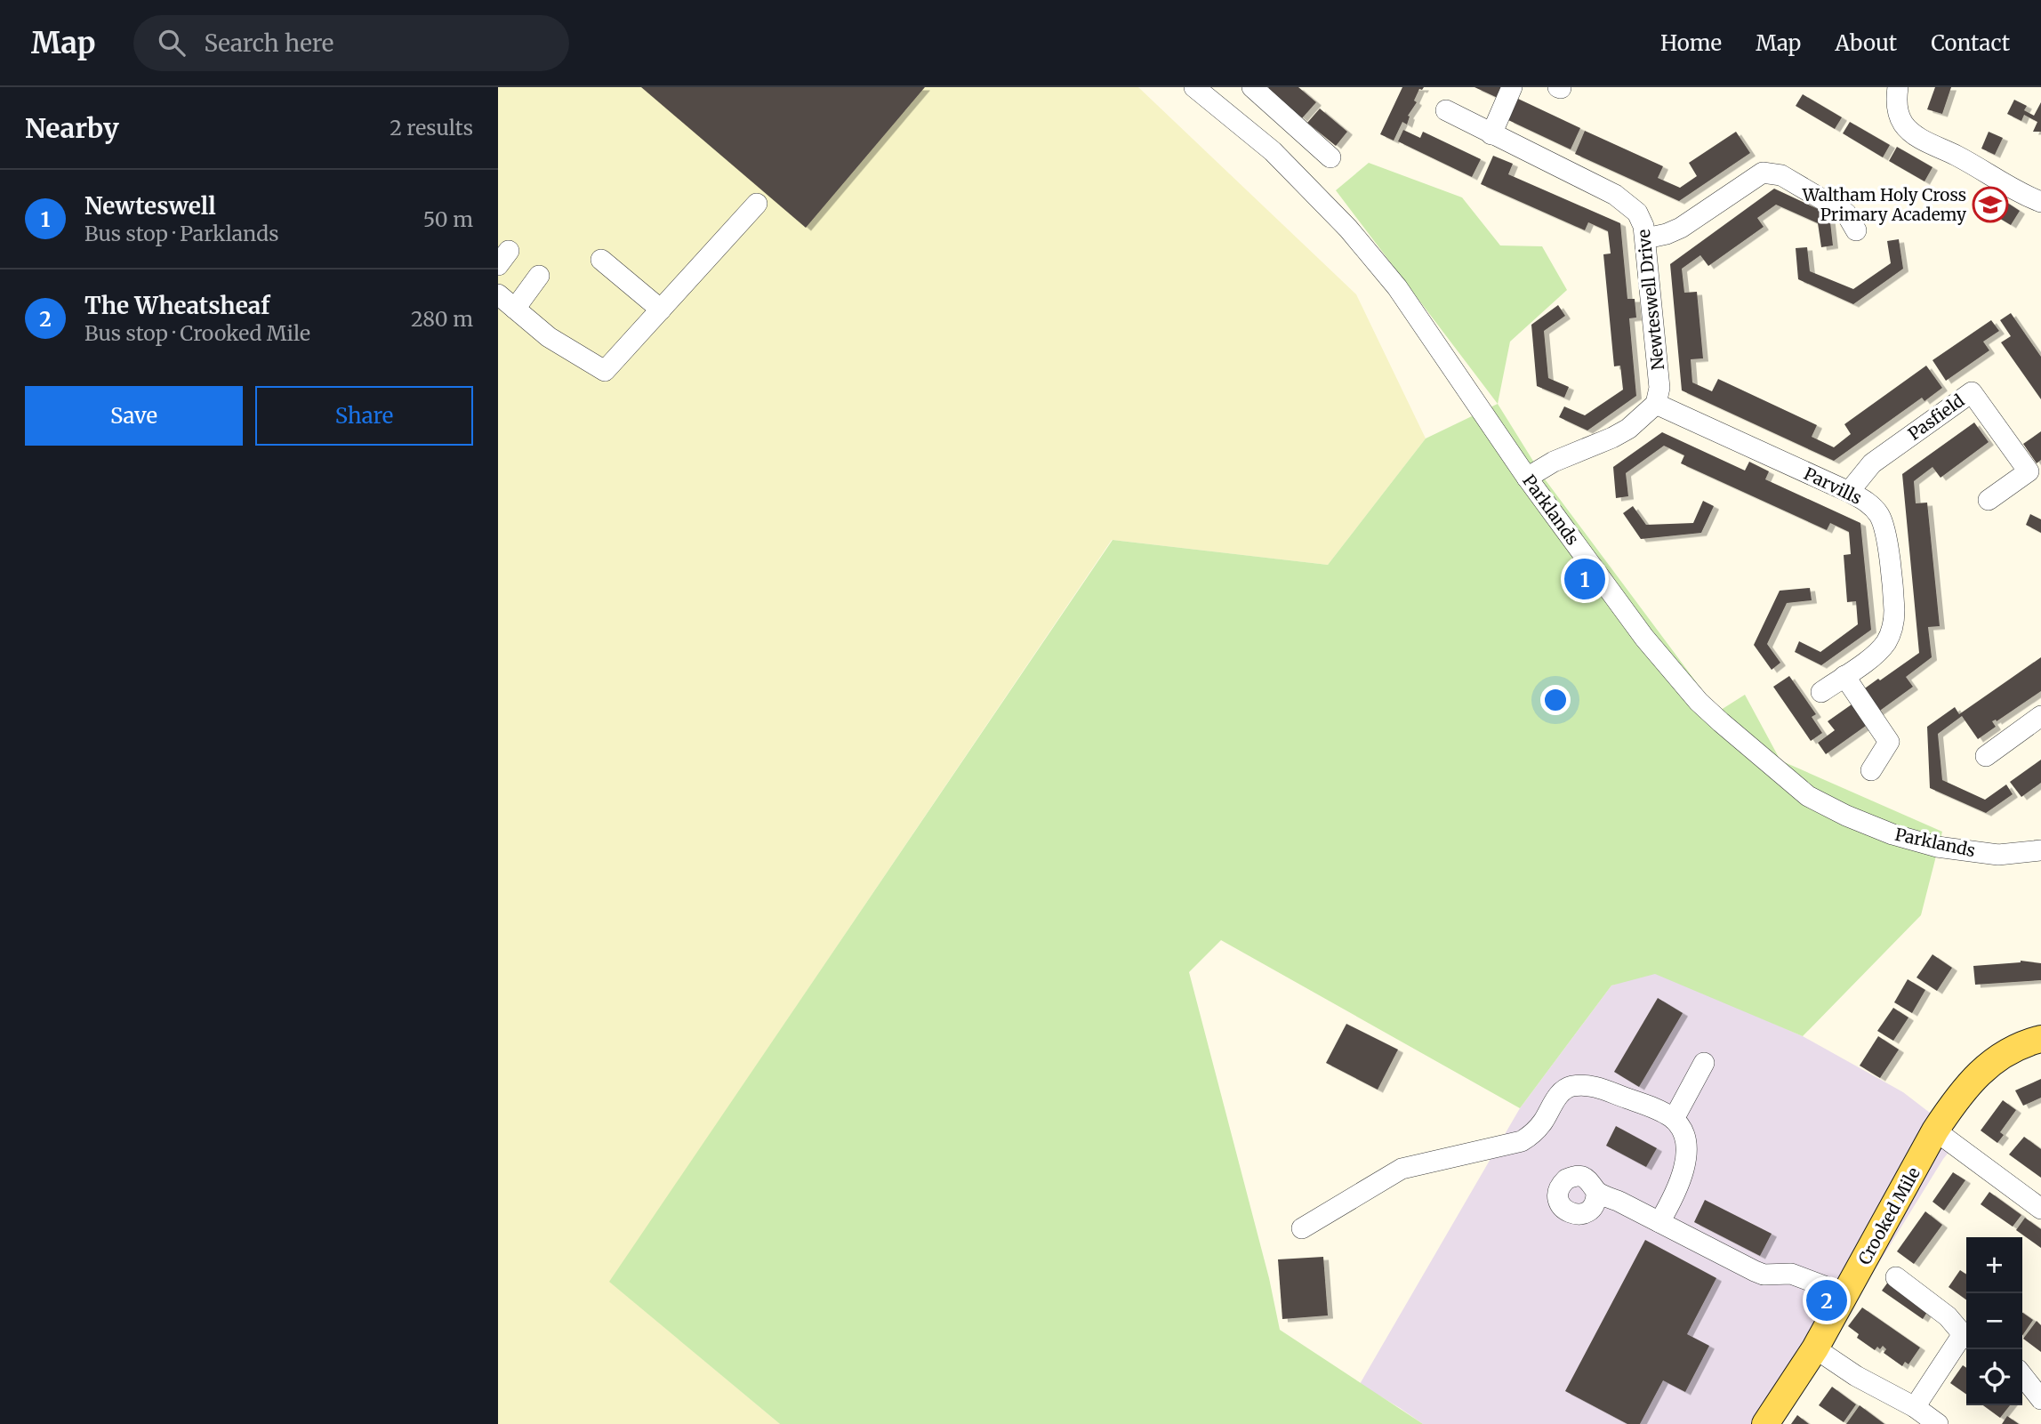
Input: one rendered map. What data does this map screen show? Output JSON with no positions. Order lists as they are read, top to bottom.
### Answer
{
  "streets": {
    "main road": ["Crooked Mile"],
    "street": [
      "Newteswell Drive",
      "Pasfield",
      "Parvills",
      "Parklands"
    ]
  },
  "crossings": [
    ["Newteswell Drive", "Parvills"],
    ["Pasfield", "Parvills"]
  ],
  "places": {
    "school or university": ["Waltham Holy Cross Primary Academy"]
  },
  "page": {
    "header": "Map",
    "search": "Search here",
    "nav": [
      "Home",
      "Map",
      "About",
      "Contact"
    ],
    "heading": ["Nearby", "2 results"],
    "list": [
      {
        "mark": "1",
        "name": "Newteswell",
        "note": "Bus stop · Parklands",
        "value": "50 m"
      },
      {
        "mark": "2",
        "name": "The Wheatsheaf",
        "note": "Bus stop · Crooked Mile",
        "value": "280 m"
      }
    ],
    "buttons": ["Save", "Share"],
    "pins": ["1", "2"],
    "map_buttons": ["+", "−"]
  }
}
